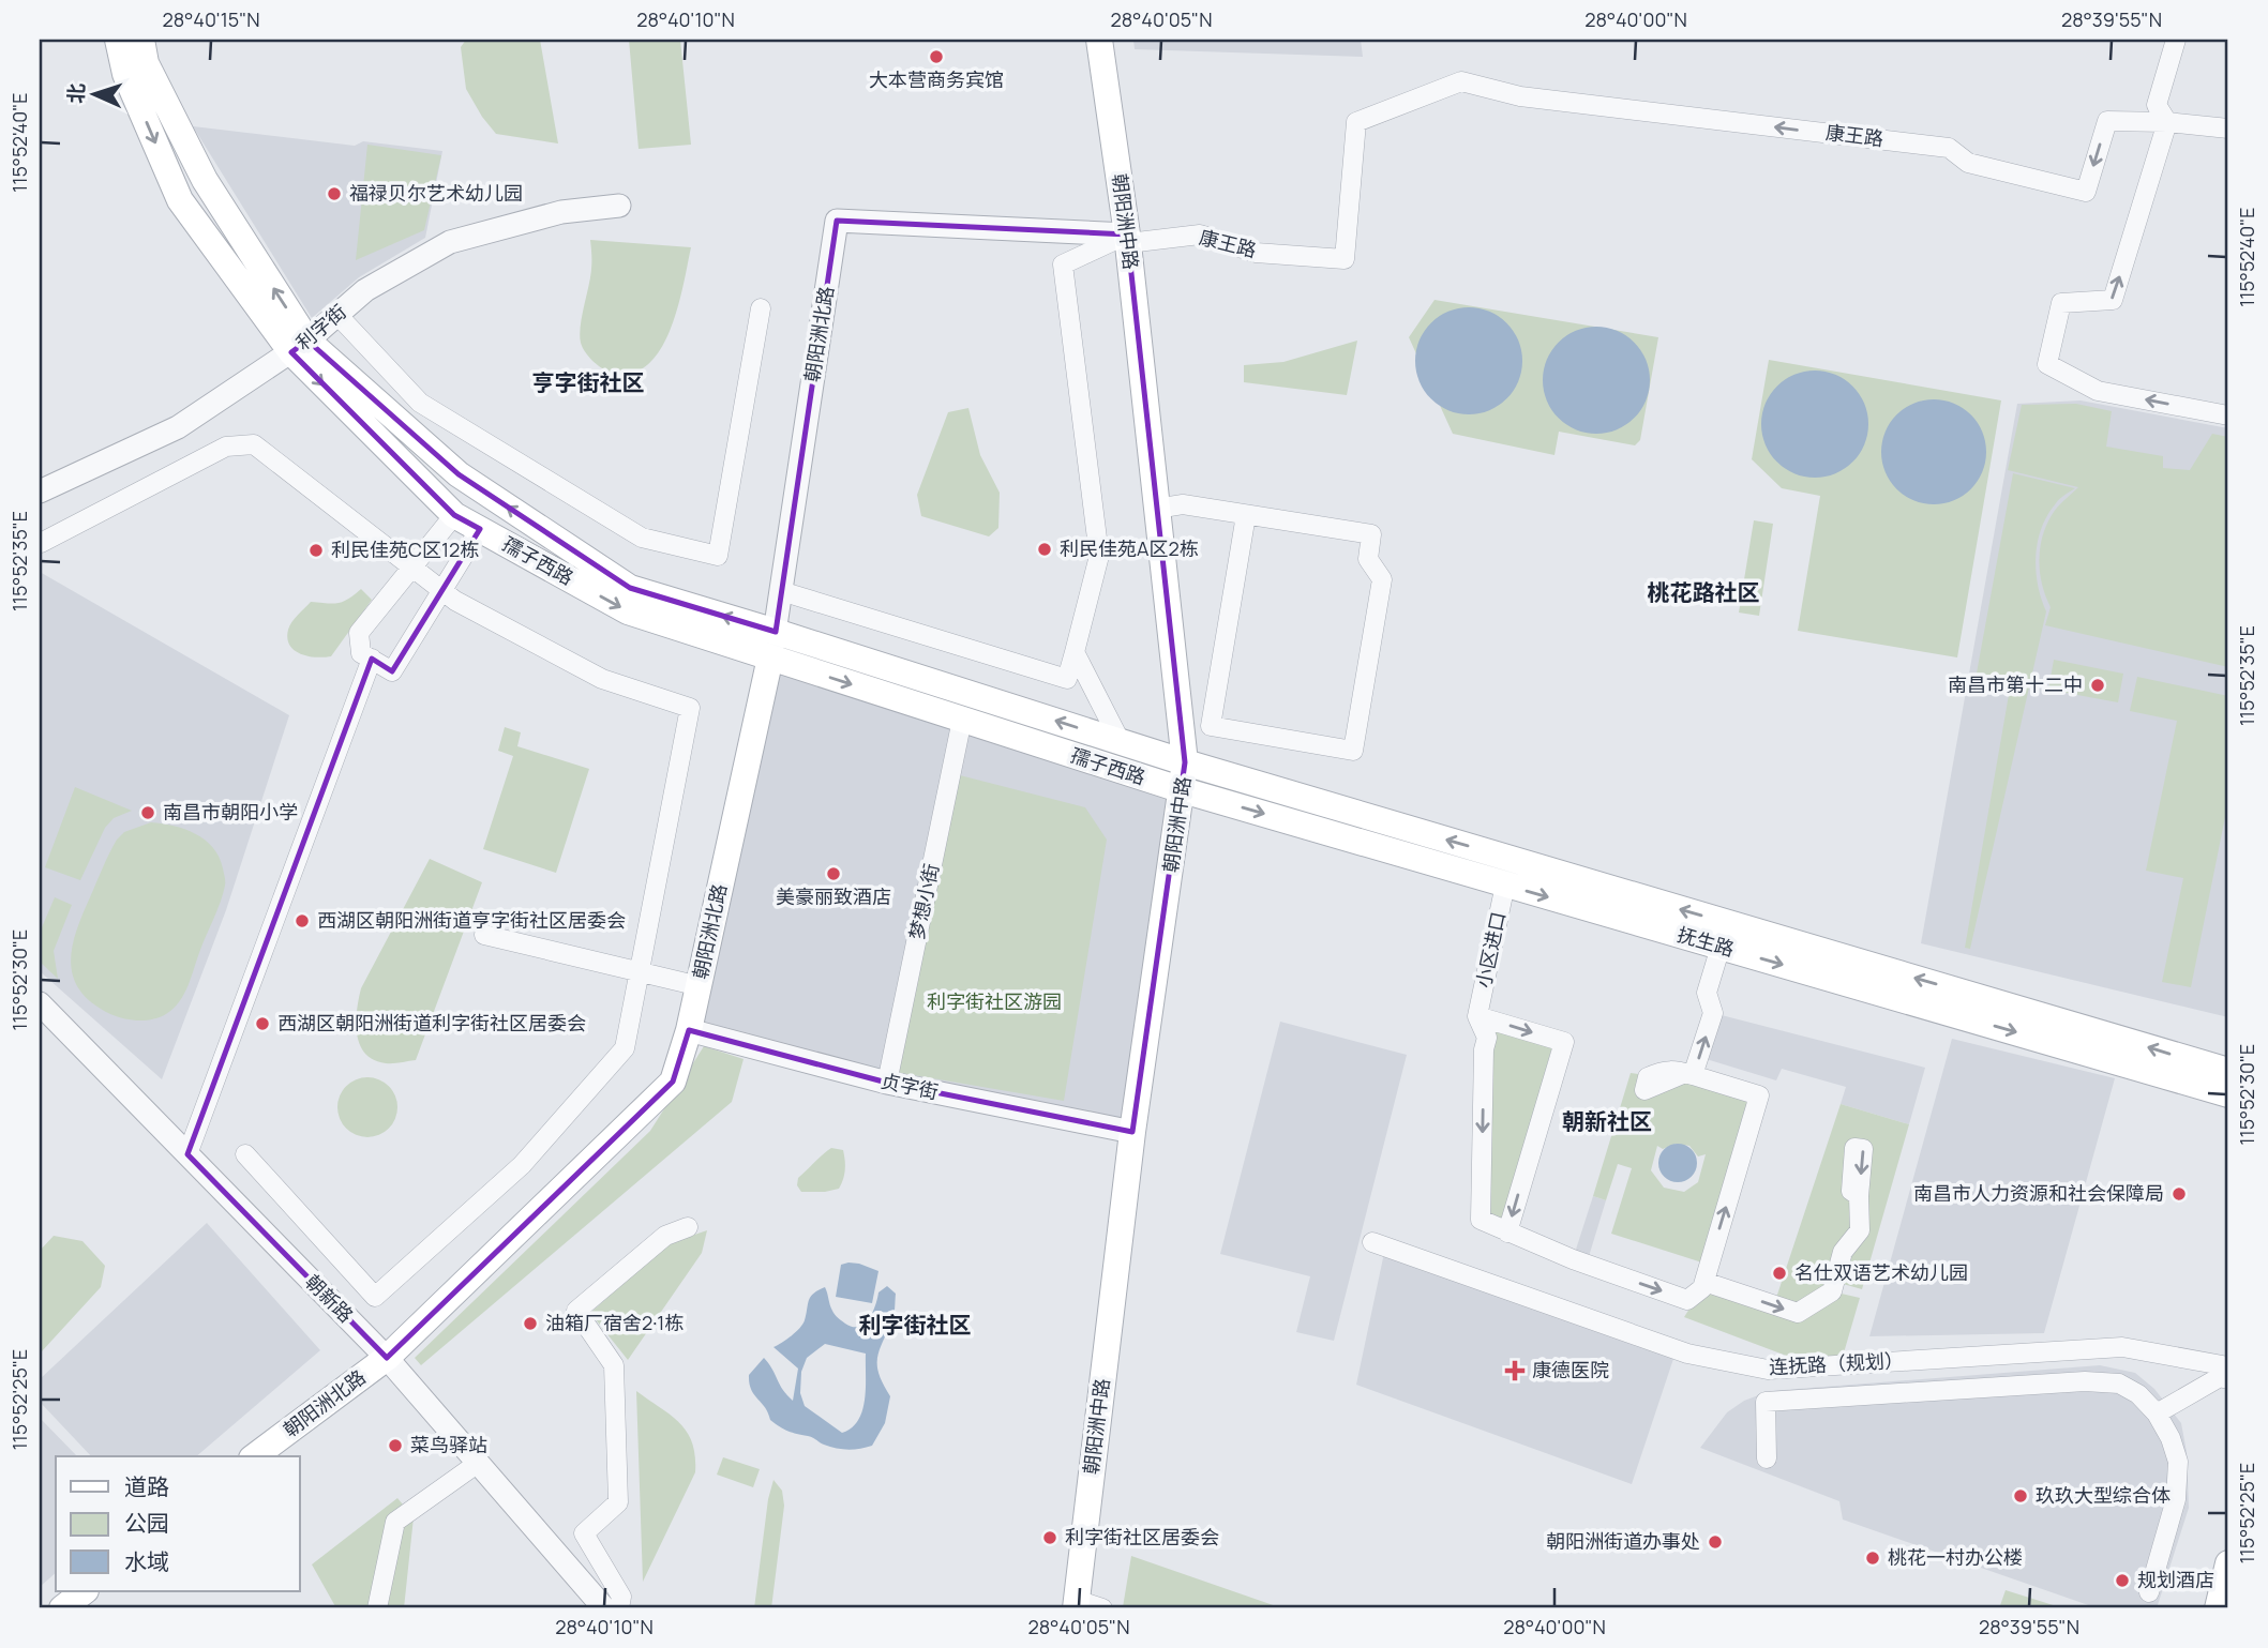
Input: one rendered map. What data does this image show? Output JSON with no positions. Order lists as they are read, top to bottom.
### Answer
{
  "streets": {
    "main road": [
      "朝阳洲中路",
      "朝阳洲北路",
      "孺子西路",
      "抚生路"
    ],
    "street": [
      "康王路",
      "利字街",
      "梦想小街",
      "小区进口",
      "贞字街",
      "朝新路",
      "连抚路（规划）"
    ]
  },
  "crossings": [
    ["康王路", "朝阳洲中路"],
    ["康王路", "朝阳洲北路"],
    ["朝阳洲中路", "孺子西路"],
    ["朝阳洲中路", "抚生路"],
    ["朝阳洲中路", "贞字街"],
    ["利字街", "孺子西路"],
    ["朝阳洲北路", "孺子西路"],
    ["朝阳洲北路", "贞字街"],
    ["朝阳洲北路", "朝新路"],
    ["孺子西路", "梦想小街"],
    ["孺子西路", "抚生路"],
    ["梦想小街", "贞字街"],
    ["抚生路", "小区进口"]
  ],
  "one_way": ["康王路"],
  "districts": [
    "亨字街社区",
    "桃花路社区",
    "朝新社区",
    "利字街社区"
  ],
  "parks": ["利字街社区游园"],
  "places": {
    "other": [
      "大本营商务宾馆",
      "福禄贝尔艺术幼儿园",
      "利民佳苑A区2栋",
      "利民佳苑C区12栋",
      "南昌市第十二中",
      "南昌市朝阳小学",
      "美豪丽致酒店",
      "西湖区朝阳洲街道亨字街社区居委会",
      "西湖区朝阳洲街道利字街社区居委会",
      "南昌市人力资源和社会保障局",
      "名仕双语艺术幼儿园",
      "油箱厂宿舍2·1栋",
      "菜鸟驿站",
      "玖玖大型综合体",
      "利字街社区居委会",
      "朝阳洲街道办事处",
      "桃花一村办公楼",
      "规划酒店"
    ],
    "health": ["康德医院"]
  },
  "legend": ["道路", "公园", "水域"],
  "north": "left",
  "coordinates": [
    "28°40'15\"N",
    "28°40'10\"N",
    "28°40'05\"N",
    "28°40'00\"N",
    "28°39'55\"N",
    "115°52'40\"E",
    "115°52'35\"E",
    "115°52'30\"E",
    "115°52'25\"E"
  ]
}
